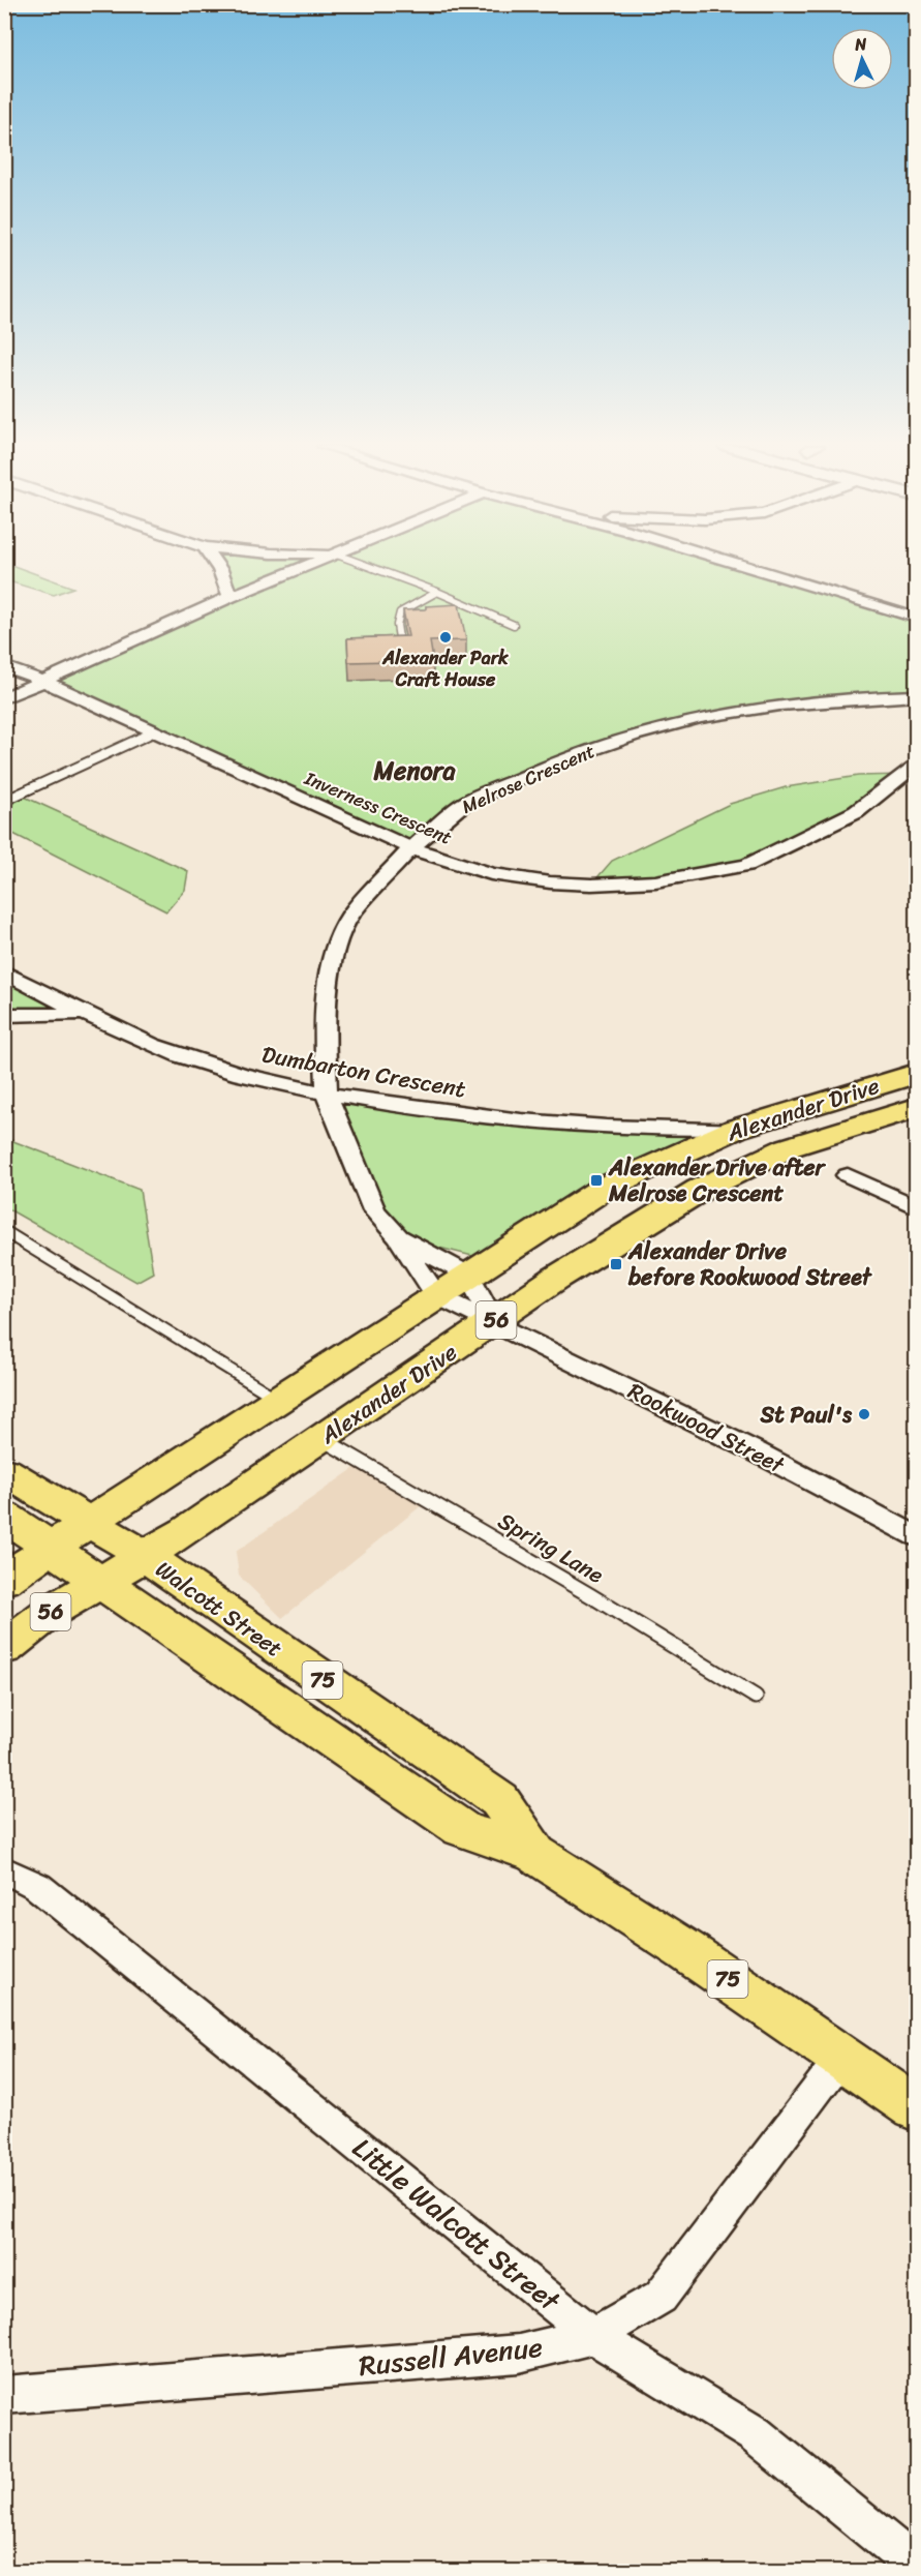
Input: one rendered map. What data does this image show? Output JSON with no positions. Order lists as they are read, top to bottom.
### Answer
{
  "streets": {
    "main road": [
      "Alexander Drive",
      "56",
      "Walcott Street",
      "75"
    ],
    "street": [
      "Melrose Crescent",
      "Inverness Crescent",
      "Dumbarton Crescent",
      "Rookwood Street",
      "Little Walcott Street",
      "Russell Avenue"
    ],
    "lane": ["Spring Lane"]
  },
  "crossings": [
    ["Melrose Crescent", "Inverness Crescent"],
    ["Melrose Crescent", "Dumbarton Crescent"],
    ["Melrose Crescent", "Alexander Drive"],
    ["Dumbarton Crescent", "Alexander Drive"],
    ["Alexander Drive", "56"],
    ["Alexander Drive", "Rookwood Street"],
    ["Alexander Drive", "Spring Lane"],
    ["Alexander Drive", "Walcott Street"],
    ["56", "Walcott Street"],
    ["Walcott Street", "Russell Avenue"],
    ["Little Walcott Street", "Russell Avenue"]
  ],
  "districts": ["Menora"],
  "places": {
    "other": ["Alexander Park Craft House", "St Paul's"],
    "transit": ["Alexander Drive after Melrose Crescent", "Alexander Drive before Rookwood Street"]
  },
  "north": "top"
}
